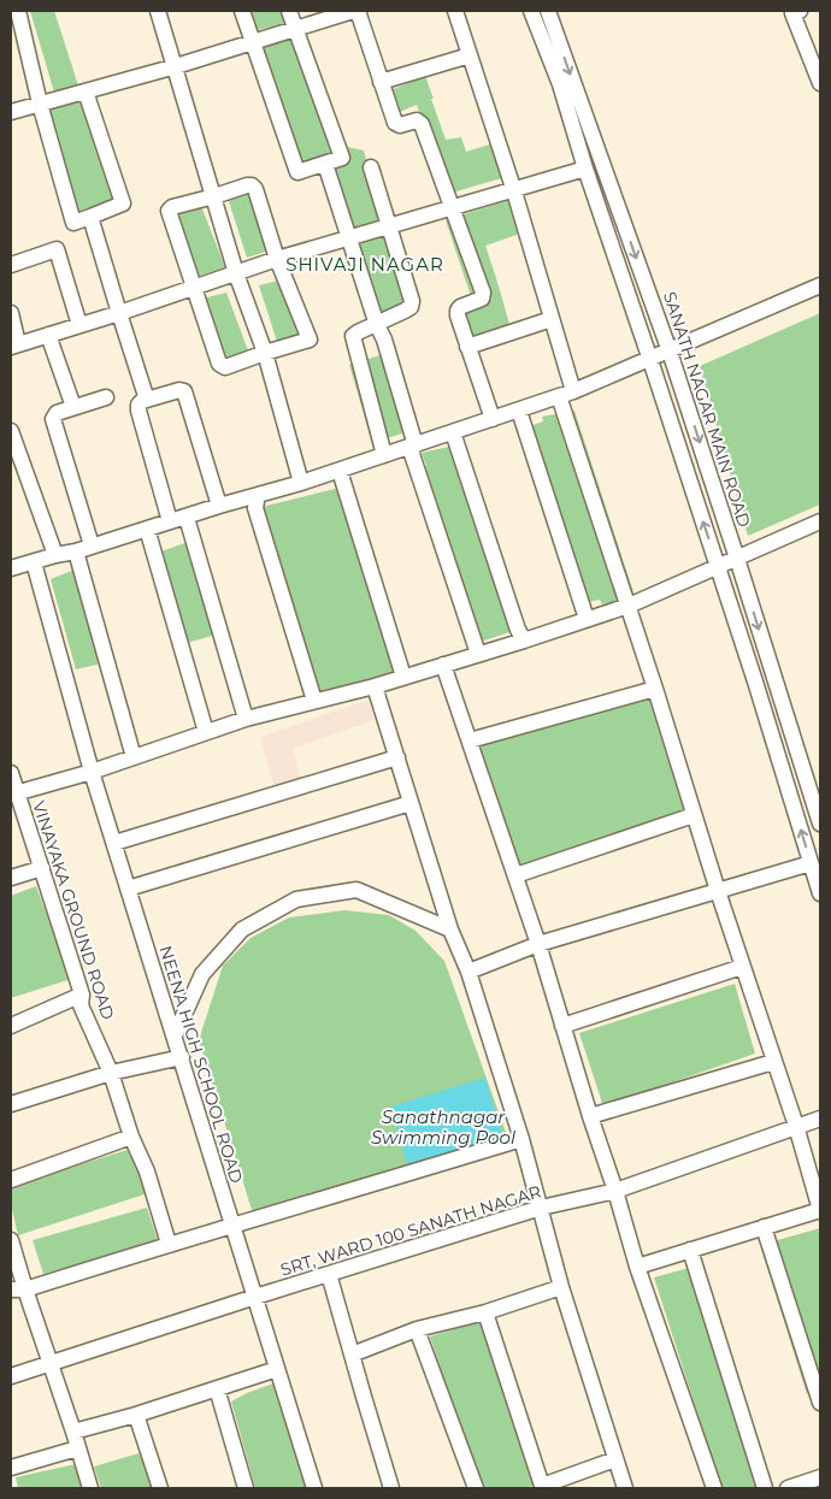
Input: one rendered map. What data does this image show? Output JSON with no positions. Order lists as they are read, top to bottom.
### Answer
{
  "streets": {
    "street": [
      "SANATH NAGAR MAIN ROAD",
      "VINAYAKA GROUND ROAD",
      "NEENA HIGH SCHOOL ROAD",
      "SRT, WARD 100 SANATH NAGAR"
    ]
  },
  "crossings": [
    ["NEENA HIGH SCHOOL ROAD", "SRT, WARD 100 SANATH NAGAR"]
  ],
  "districts": ["SHIVAJI NAGAR"],
  "water": ["Sanathnagar Swimming Pool"]
}
